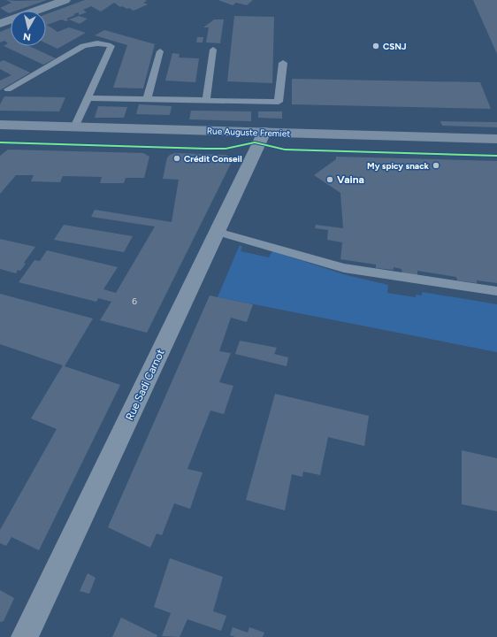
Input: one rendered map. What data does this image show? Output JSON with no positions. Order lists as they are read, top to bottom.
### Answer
{
  "streets": {
    "street": ["Rue Auguste Fremiet", "Rue Sadi Carnot"]
  },
  "crossings": [
    ["Rue Auguste Fremiet", "Rue Sadi Carnot"]
  ],
  "places": [
    "CSNJ",
    "Crédit Conseil",
    "My spicy snack",
    "Vaina"
  ],
  "house_numbers": ["6"],
  "north": "bottom"
}
